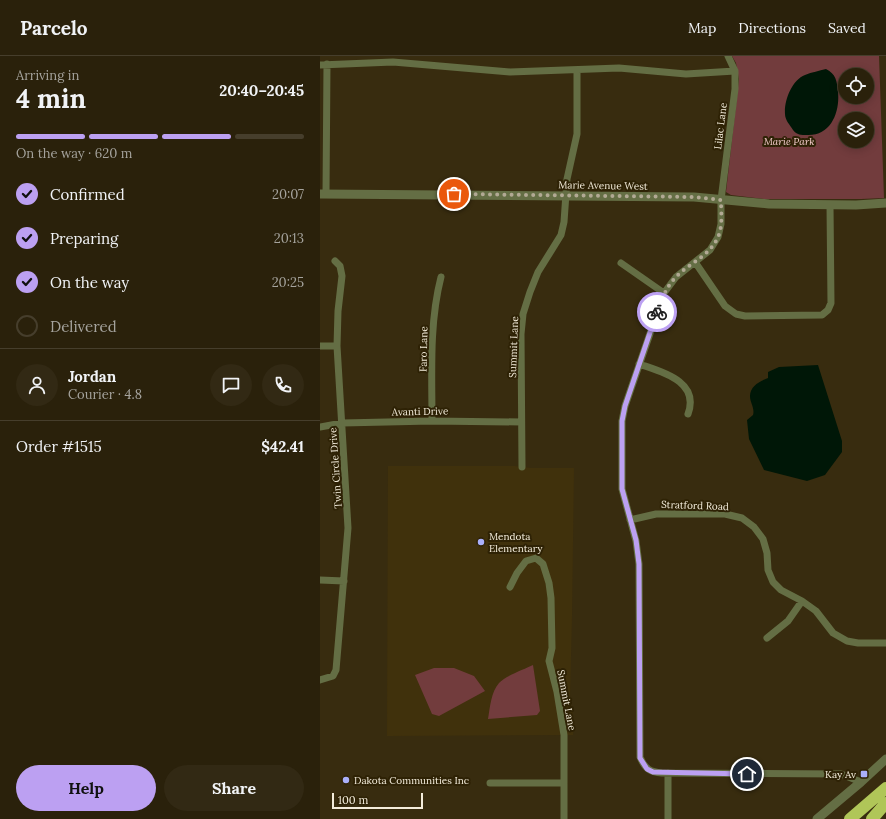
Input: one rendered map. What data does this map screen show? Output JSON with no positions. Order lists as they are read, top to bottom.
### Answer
{
  "streets": {
    "street": [
      "Lilac Lane",
      "Marie Avenue West",
      "Summit Lane",
      "Faro Lane",
      "Avanti Drive",
      "Twin Circle Drive",
      "Stratford Road"
    ]
  },
  "crossings": [
    ["Lilac Lane", "Marie Avenue West"],
    ["Lilac Lane", "Stratford Road"],
    ["Marie Avenue West", "Summit Lane"],
    ["Summit Lane", "Avanti Drive"],
    ["Faro Lane", "Avanti Drive"],
    ["Avanti Drive", "Twin Circle Drive"]
  ],
  "parks": ["Marie Park"],
  "places": {
    "other": ["Mendota Elementary", "Dakota Communities Inc"],
    "transit": ["Kay Av"]
  },
  "scale_bar": "100 m",
  "page": {
    "header": "Parcelo",
    "nav": ["Map", "Directions", "Saved"],
    "heading": ["4 min", "Arriving in", "20:40–20:45"],
    "panel": [
      "Jordan",
      "Courier · 4.8",
      "Order #1515",
      "$42.41"
    ],
    "bar": "On the way · 620 m",
    "list": [
      ["Confirmed", "20:07"],
      ["Preparing", "20:13"],
      ["On the way", "20:25"],
      "Delivered"
    ],
    "buttons": ["Help", "Share"],
    "scale": "100 m"
  }
}
